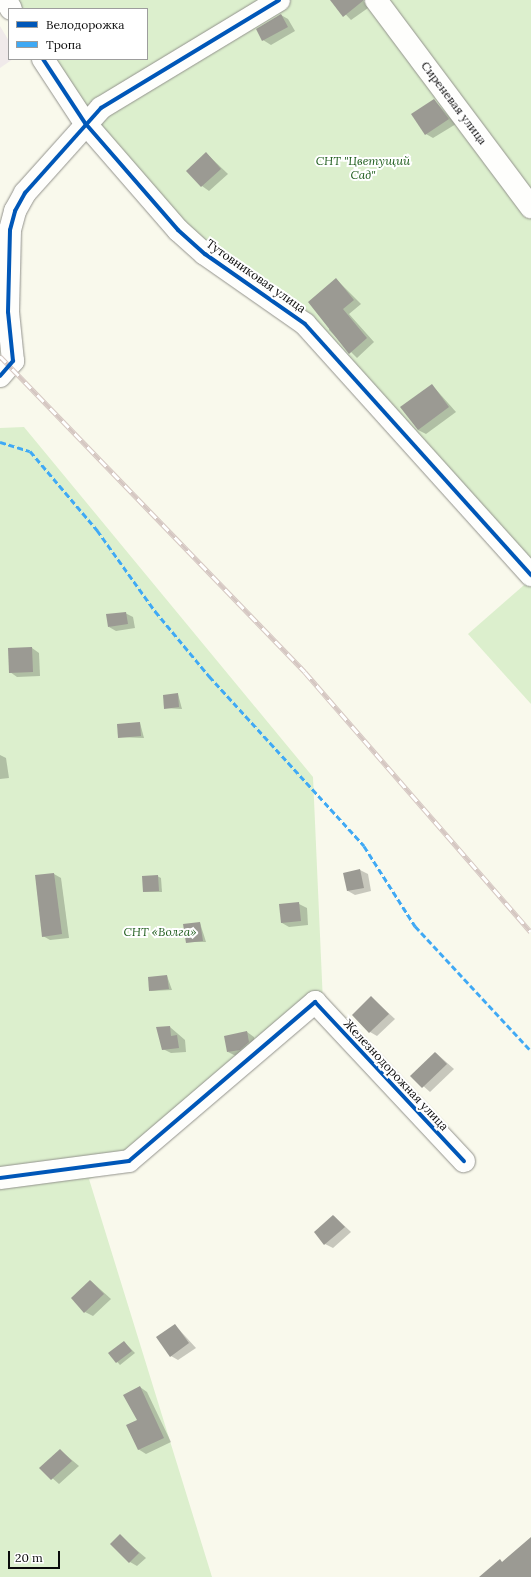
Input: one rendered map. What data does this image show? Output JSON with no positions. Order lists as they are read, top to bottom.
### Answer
{
  "streets": {
    "street": ["Сиреневая улица", "Тутовниковая улица", "Железнодорожная улица"]
  },
  "parks": ["СНТ \"Цветущий Сад\"", "СНТ «Волга»"],
  "legend": ["Велодорожка", "Тропа"],
  "scale_bar": "20 m"
}
